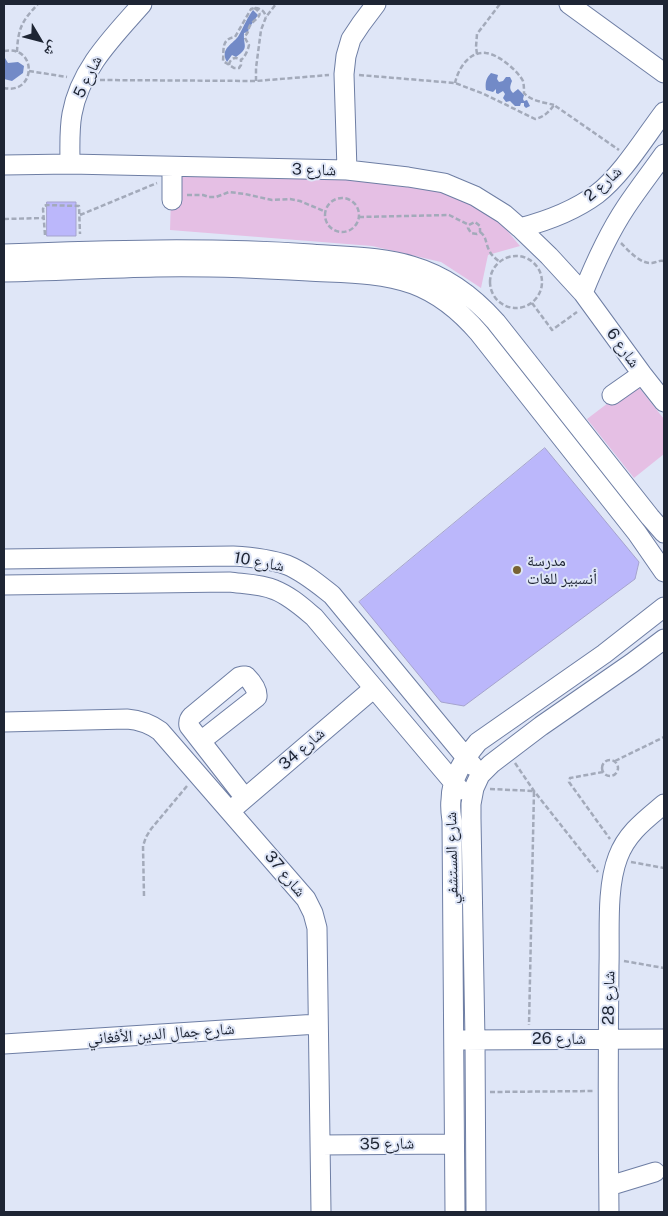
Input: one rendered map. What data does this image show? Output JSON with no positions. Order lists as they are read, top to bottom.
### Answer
{
  "streets": {
    "street": [
      "شارع 5",
      "شارع 3",
      "شارع 2",
      "شارع 6",
      "شارع 10",
      "شارع 34",
      "شارع المستشفي",
      "شارع 37",
      "شارع 28",
      "شارع جمال الدين الأفغاني",
      "شارع 26",
      "شارع 35"
    ]
  },
  "crossings": [
    ["شارع 5", "شارع 3"],
    ["شارع 3", "شارع 2"],
    ["شارع 3", "شارع 6"],
    ["شارع 2", "شارع 6"],
    ["شارع 10", "شارع 34"],
    ["شارع 10", "شارع المستشفي"],
    ["شارع 34", "شارع 37"],
    ["شارع المستشفي", "شارع 26"],
    ["شارع المستشفي", "شارع 35"],
    ["شارع 37", "شارع جمال الدين الأفغاني"],
    ["شارع 37", "شارع 35"],
    ["شارع 28", "شارع 26"]
  ],
  "places": ["مدرسة أنسبير للغات"],
  "north": "bottom right"
}
